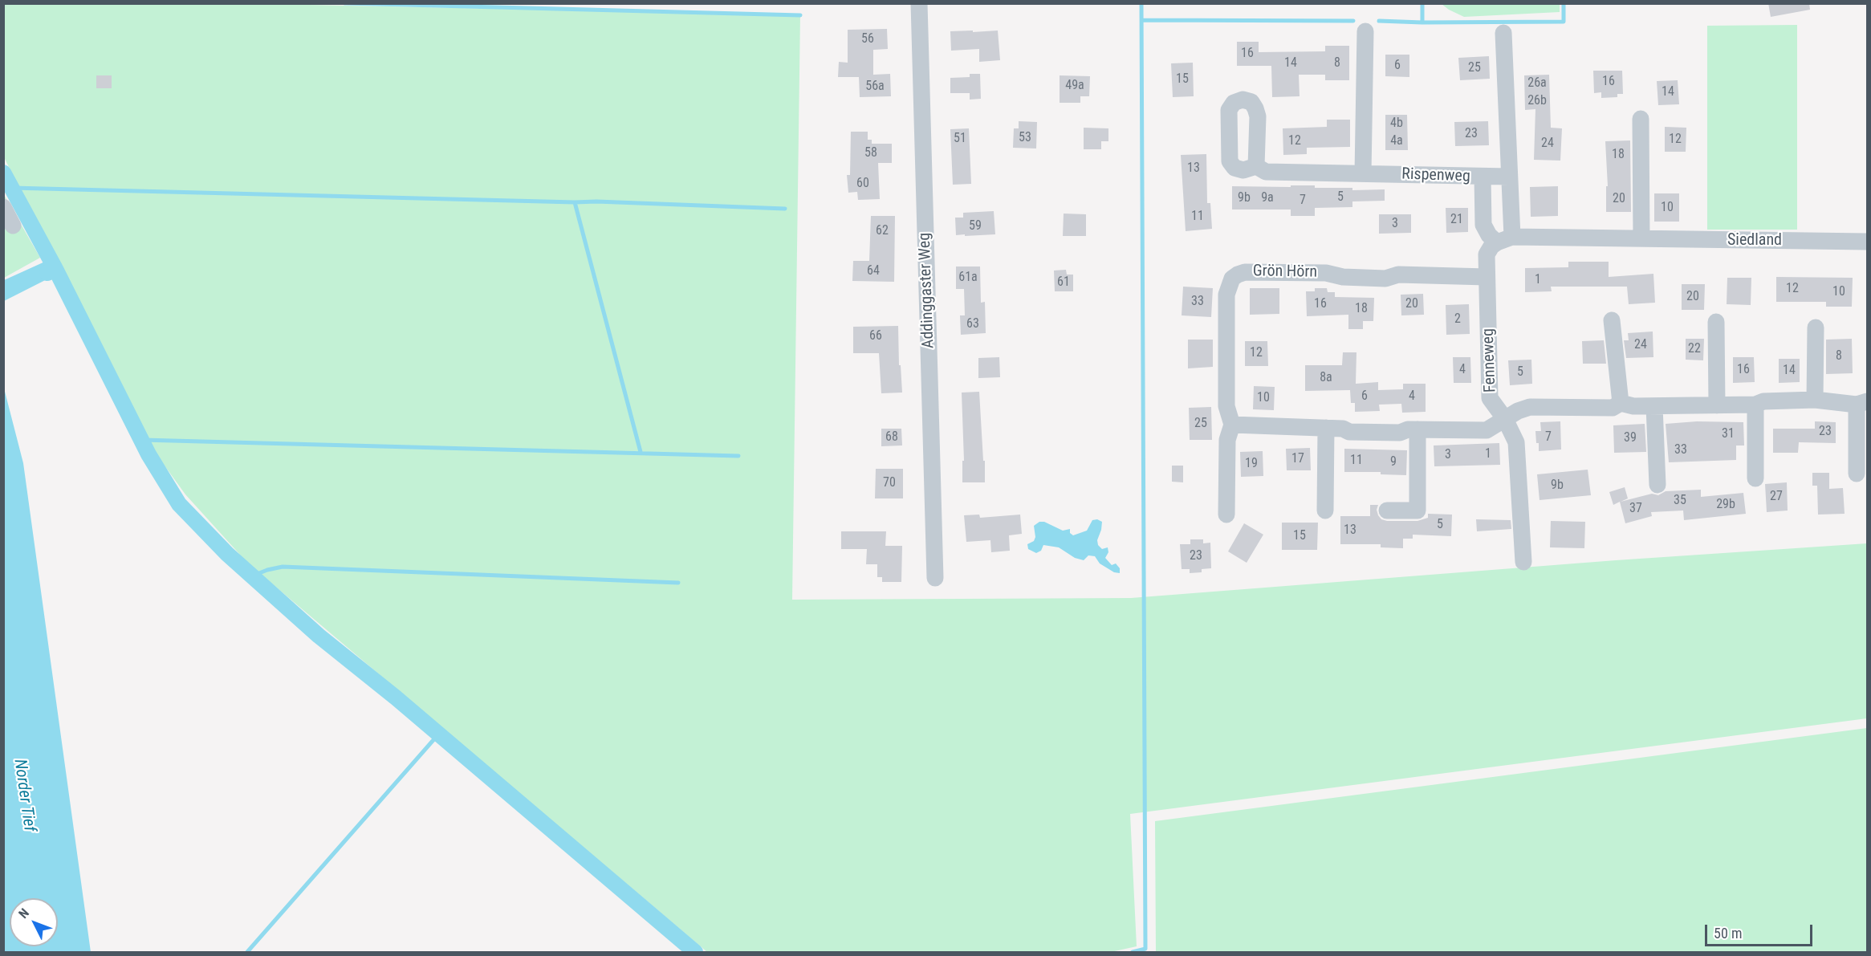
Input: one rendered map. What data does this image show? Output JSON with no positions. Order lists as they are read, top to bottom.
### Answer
{
  "streets": {
    "street": [
      "Rispenweg",
      "Siedland",
      "Grön Hörn",
      "Addinggaster Weg",
      "Fenneweg"
    ]
  },
  "crossings": [
    ["Siedland", "Fenneweg"],
    ["Grön Hörn", "Fenneweg"]
  ],
  "water": ["Norder Tief"],
  "house_numbers": [
    "56",
    "16",
    "14",
    "8",
    "6",
    "25",
    "15",
    "16",
    "26a",
    "49a",
    "56a",
    "14",
    "26b",
    "4b",
    "23",
    "53",
    "51",
    "12",
    "12",
    "4a",
    "24",
    "58",
    "18",
    "13",
    "60",
    "5",
    "9b",
    "9a",
    "20",
    "7",
    "10",
    "11",
    "21",
    "3",
    "59",
    "62",
    "64",
    "61a",
    "1",
    "61",
    "12",
    "10",
    "20",
    "33",
    "16",
    "20",
    "18",
    "2",
    "63",
    "66",
    "24",
    "22",
    "12",
    "8",
    "4",
    "16",
    "14",
    "5",
    "8a",
    "6",
    "4",
    "10",
    "25",
    "23",
    "31",
    "68",
    "7",
    "39",
    "33",
    "1",
    "3",
    "17",
    "11",
    "9",
    "19",
    "70",
    "9b",
    "27",
    "35",
    "29b",
    "37",
    "5",
    "13",
    "15",
    "23"
  ],
  "scale_bar": "50 m",
  "north": "top left"
}
